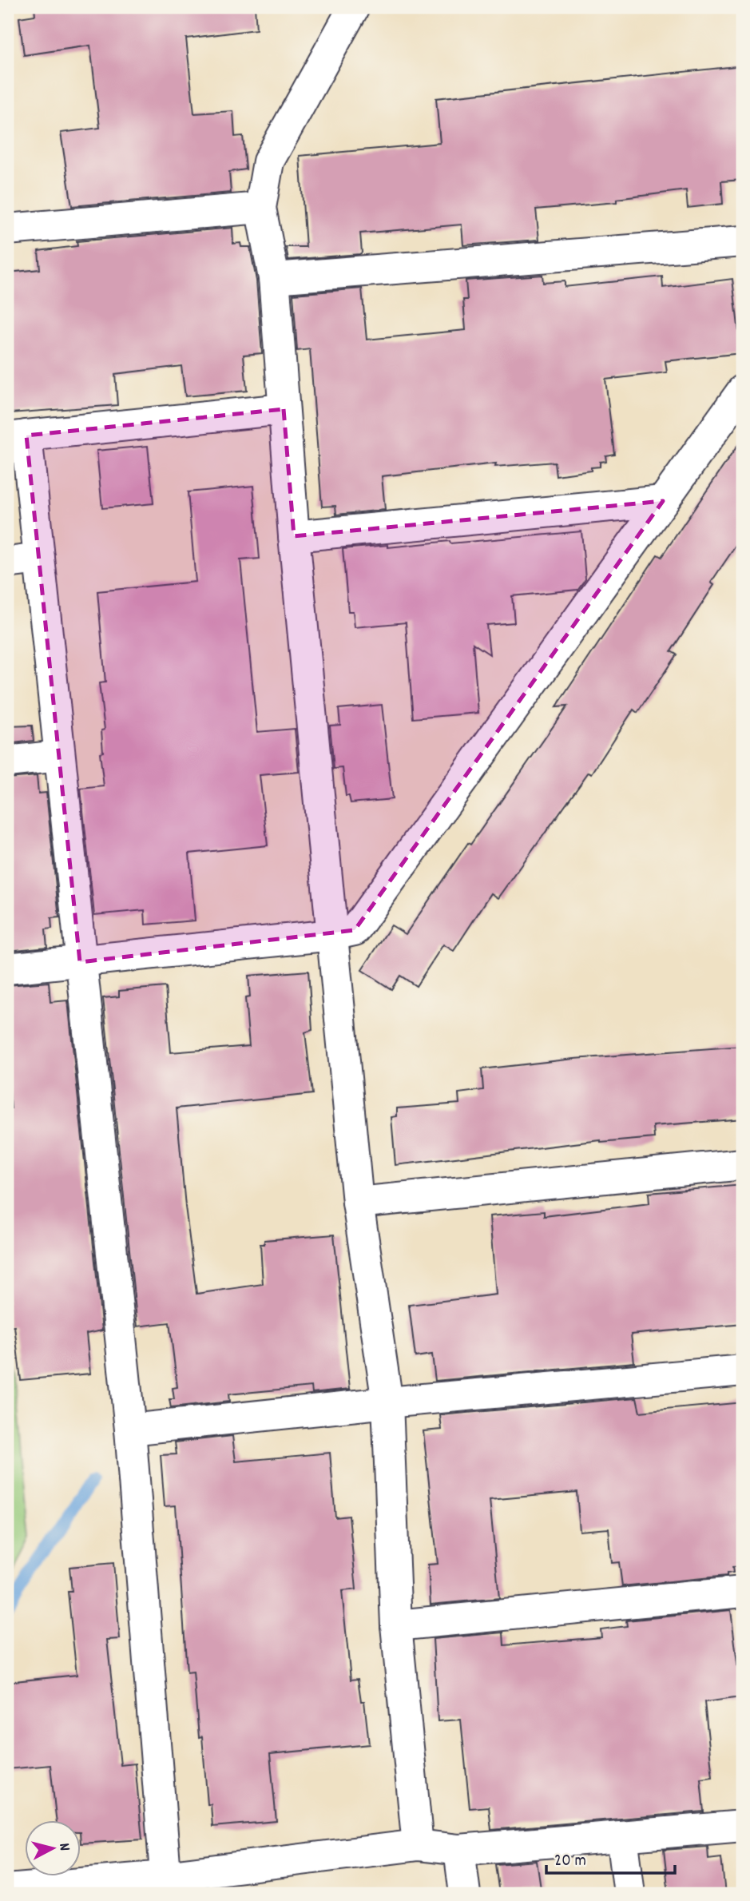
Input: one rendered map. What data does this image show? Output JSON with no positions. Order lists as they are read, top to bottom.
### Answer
{
  "scale_bar": "20 m",
  "north": "right"
}
